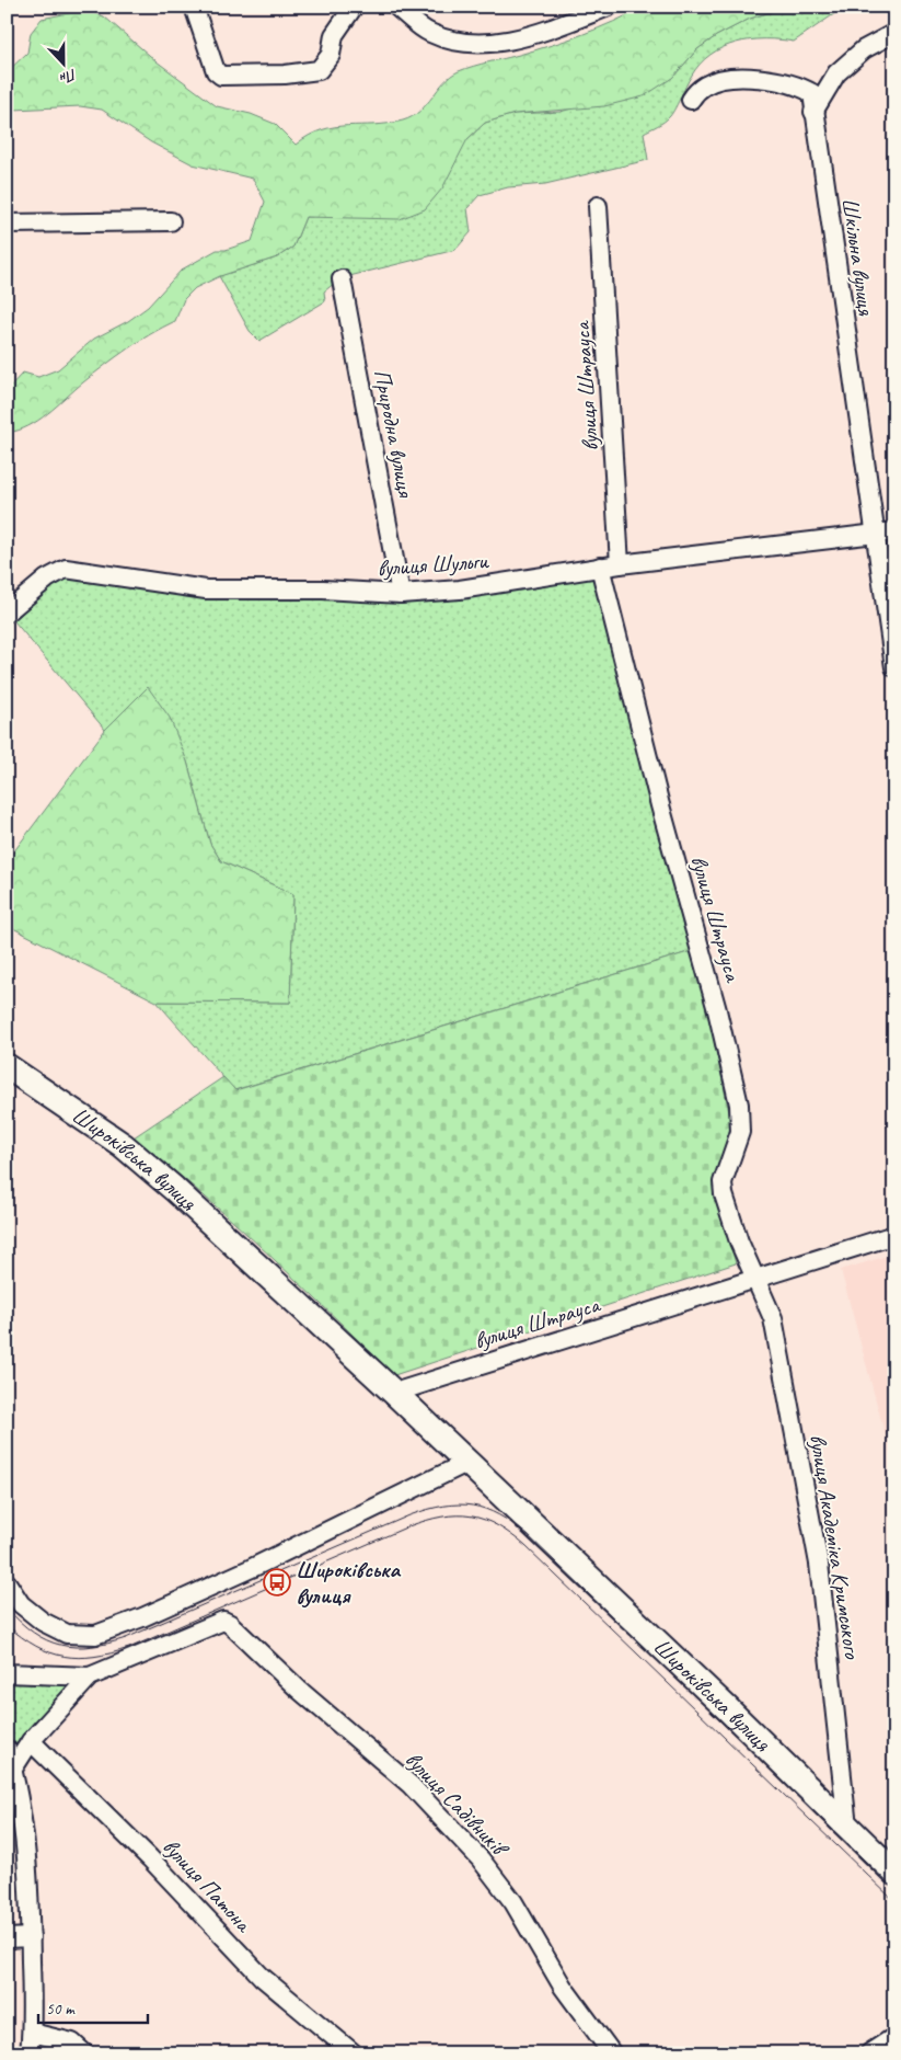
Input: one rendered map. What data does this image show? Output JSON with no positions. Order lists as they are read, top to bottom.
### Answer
{
  "streets": {
    "main road": ["Широківська вулиця"],
    "street": [
      "Шкільна вулиця",
      "вулиця Штрауса",
      "Природна вулиця",
      "вулиця Шульги",
      "вулиця Академіка Кримського",
      "вулиця Садівників",
      "вулиця Патона"
    ]
  },
  "crossings": [
    ["Шкільна вулиця", "вулиця Шульги"],
    ["вулиця Штрауса", "вулиця Шульги"],
    ["вулиця Штрауса", "Широківська вулиця"],
    ["вулиця Штрауса", "вулиця Академіка Кримського"],
    ["Природна вулиця", "вулиця Шульги"],
    ["Широківська вулиця", "вулиця Академіка Кримського"]
  ],
  "places": {
    "bus stop": ["Широківська вулиця"]
  },
  "scale_bar": "50 m",
  "north": "bottom"
}
